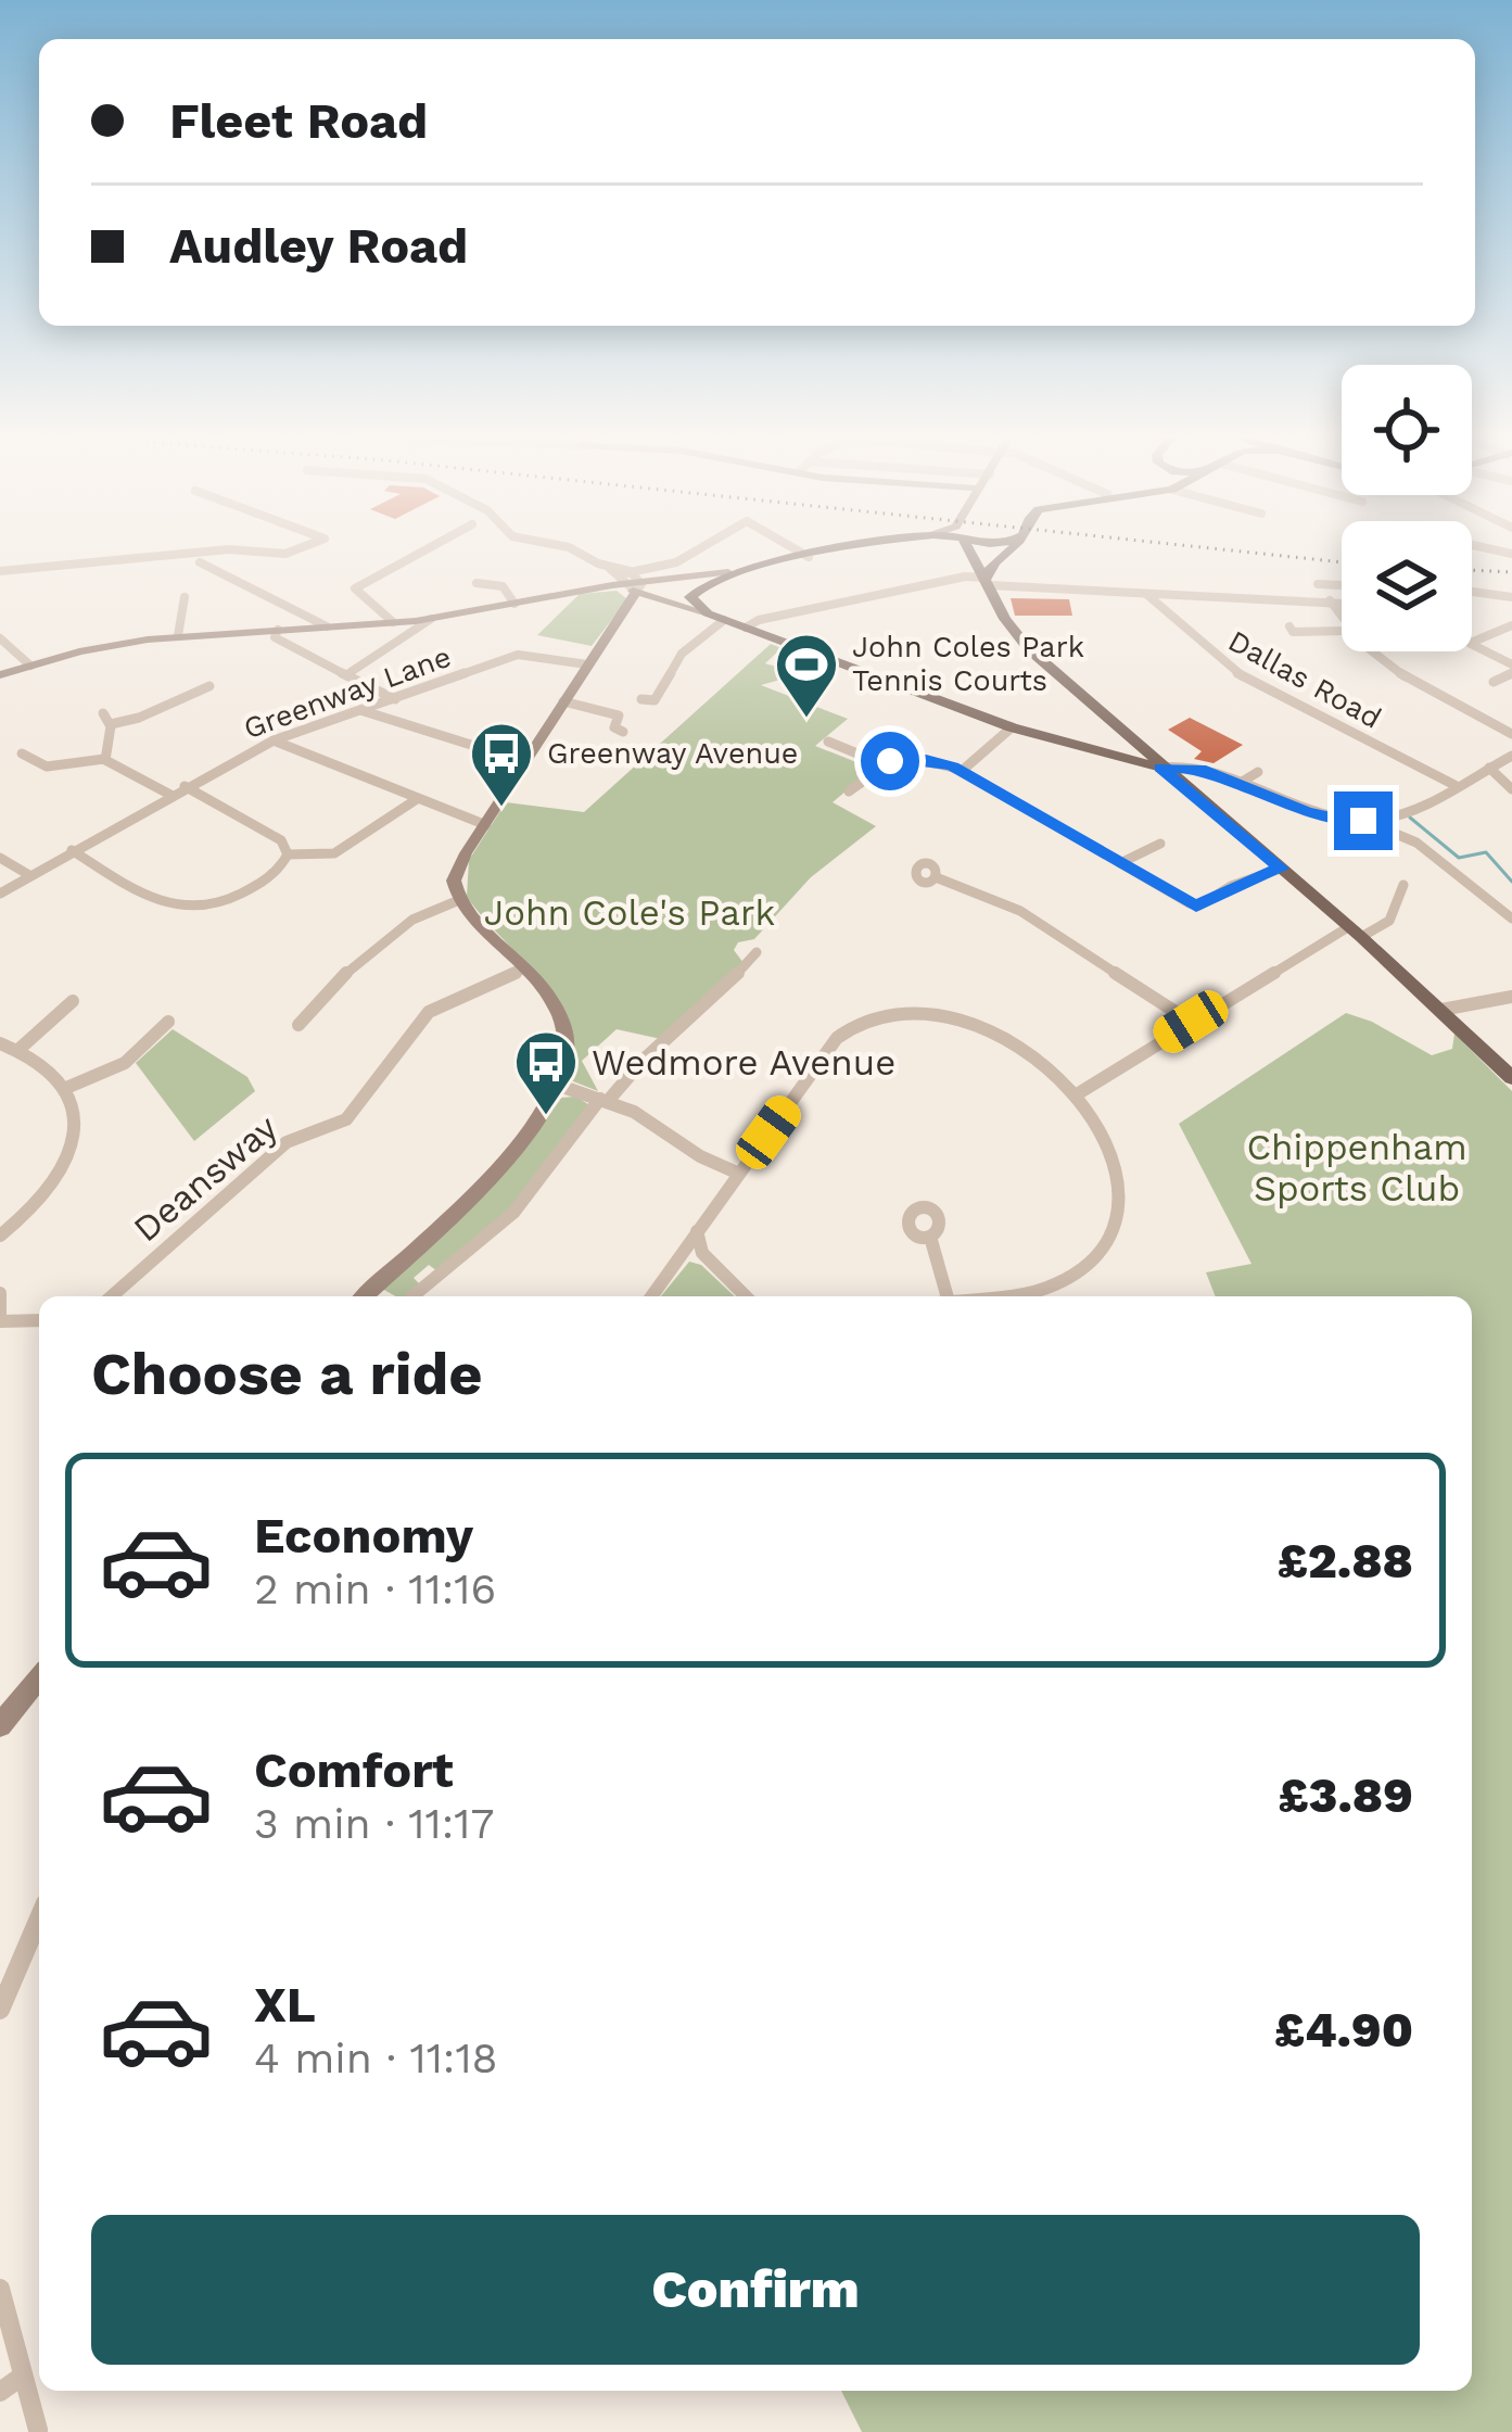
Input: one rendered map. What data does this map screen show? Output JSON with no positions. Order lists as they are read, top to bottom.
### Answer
{
  "streets": {
    "street": ["Dallas Road", "Greenway Lane", "Deansway"]
  },
  "parks": ["John Cole's Park", "Chippenham Sports Club"],
  "places": {
    "sports": ["John Coles Park Tennis Courts"],
    "bus stop": ["Greenway Avenue", "Wedmore Avenue"]
  },
  "page": {
    "banner": ["Fleet Road", "Audley Road"],
    "heading": "Choose a ride",
    "list": [
      {
        "name": "Economy",
        "note": "2 min · 11:16",
        "value": "£2.88"
      },
      {
        "name": "Comfort",
        "note": "3 min · 11:17",
        "value": "£3.89"
      },
      {
        "name": "XL",
        "note": "4 min · 11:18",
        "value": "£4.90"
      }
    ],
    "buttons": "Confirm"
  }
}
